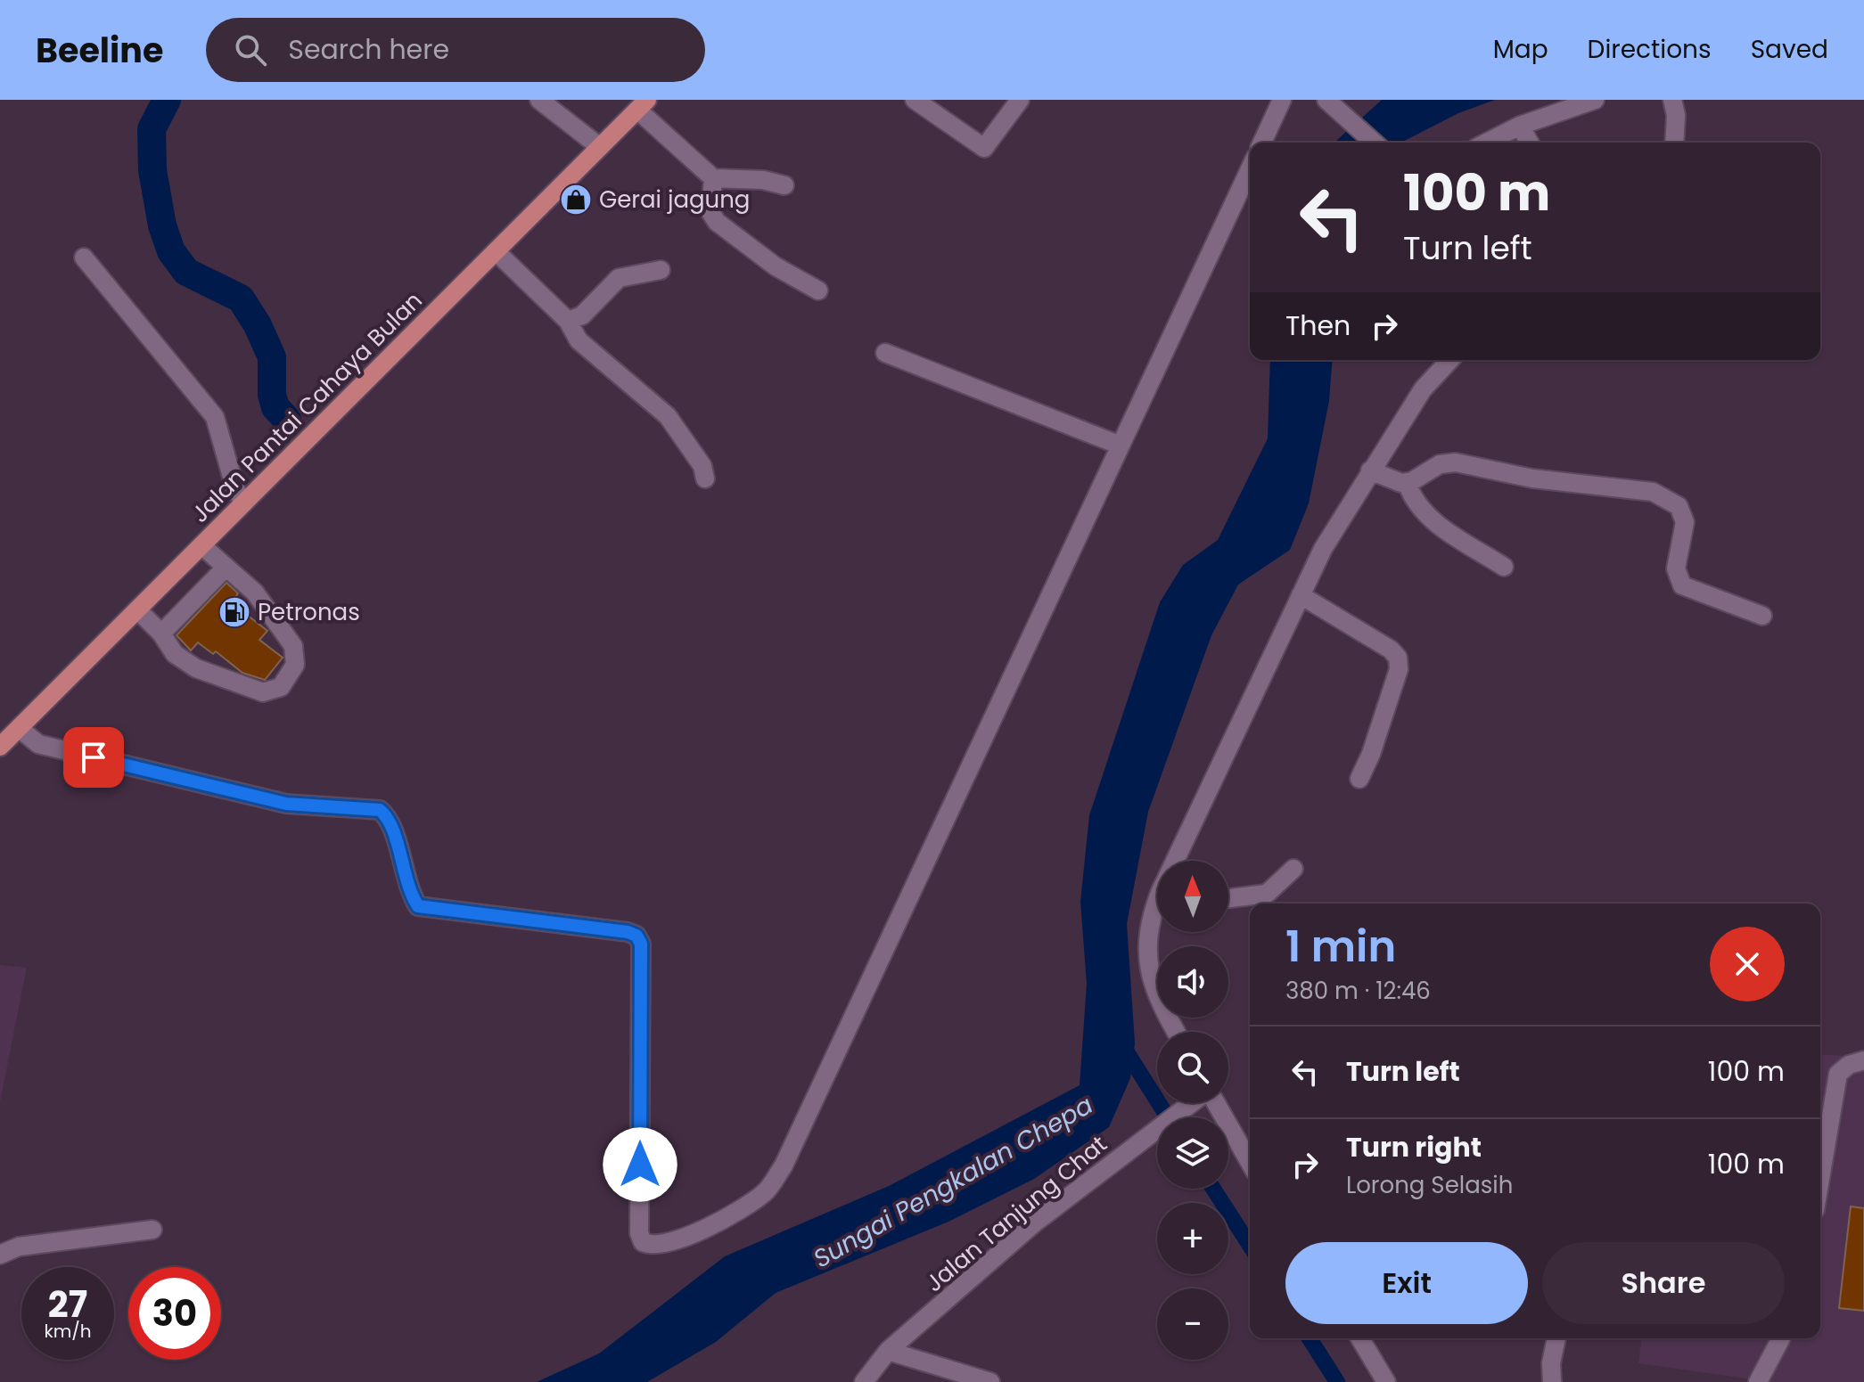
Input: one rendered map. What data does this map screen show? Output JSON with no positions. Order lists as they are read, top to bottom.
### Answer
{
  "streets": {
    "main road": ["Jalan Pantai Cahaya Bulan"],
    "street": ["Jalan Tanjung Chat"]
  },
  "water": ["Sungai Pengkalan Chepa"],
  "places": {
    "shop": ["Gerai jagung"],
    "fuel station": ["Petronas"]
  },
  "north": "top",
  "page": {
    "header": "Beeline",
    "search": "Search here",
    "nav": ["Map", "Directions", "Saved"],
    "turn": ["100 m", "Turn left"],
    "then": "Then",
    "map_buttons": ["+", "−"],
    "heading": ["1 min", "380 m · 12:46"],
    "list": [
      {
        "name": "Turn left",
        "value": "100 m"
      },
      {
        "name": "Turn right",
        "note": "Lorong Selasih",
        "value": "100 m"
      }
    ],
    "buttons": ["Exit", "Share"],
    "speed": "27 km/h",
    "limit": "30"
  }
}
